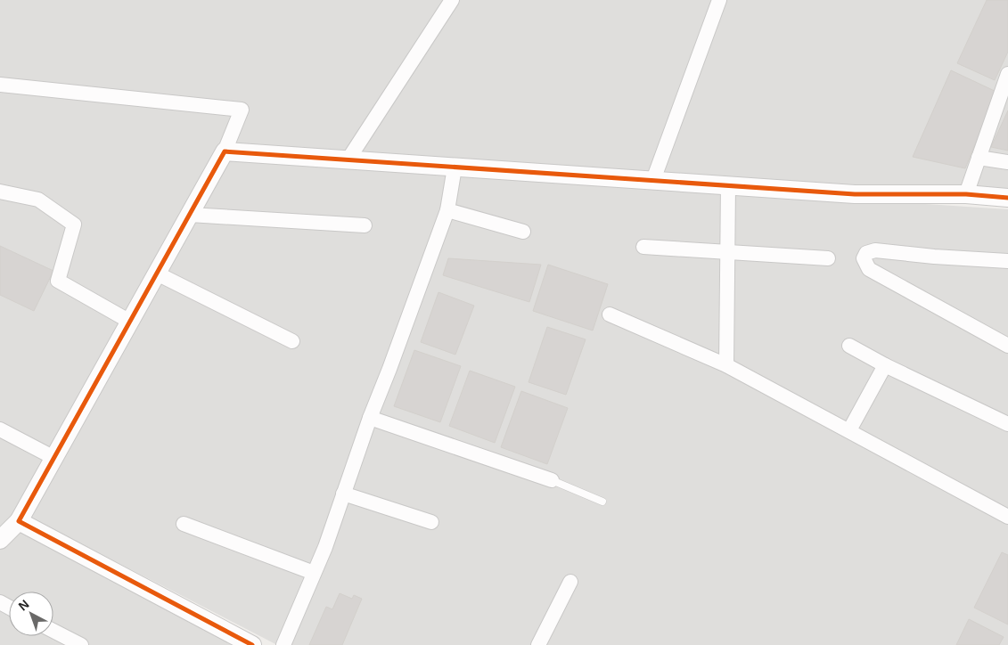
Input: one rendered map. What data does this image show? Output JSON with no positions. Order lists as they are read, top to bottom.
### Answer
{
  "north": "top left"
}
